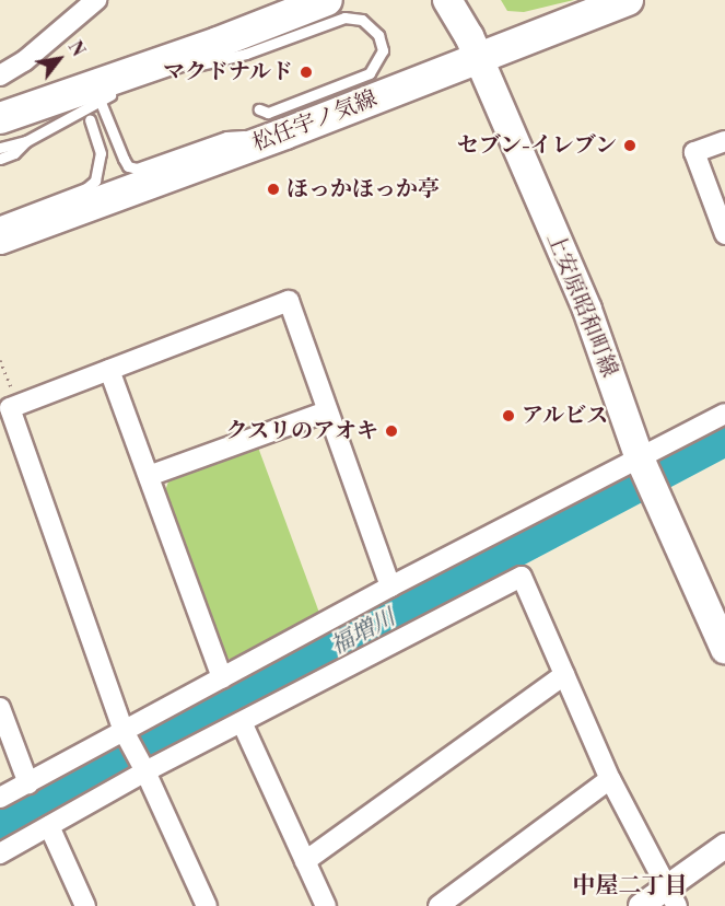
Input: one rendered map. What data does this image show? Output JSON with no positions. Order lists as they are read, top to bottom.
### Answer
{
  "streets": {
    "main road": ["松任宇ノ気線", "上安原昭和町線"]
  },
  "crossings": [
    ["松任宇ノ気線", "上安原昭和町線"]
  ],
  "districts": ["中屋二丁目"],
  "water": ["福増川"],
  "places": [
    "マクドナルド",
    "セブン-イレブン",
    "ほっかほっか亭",
    "アルビス",
    "クスリのアオキ"
  ],
  "north": "top right"
}
